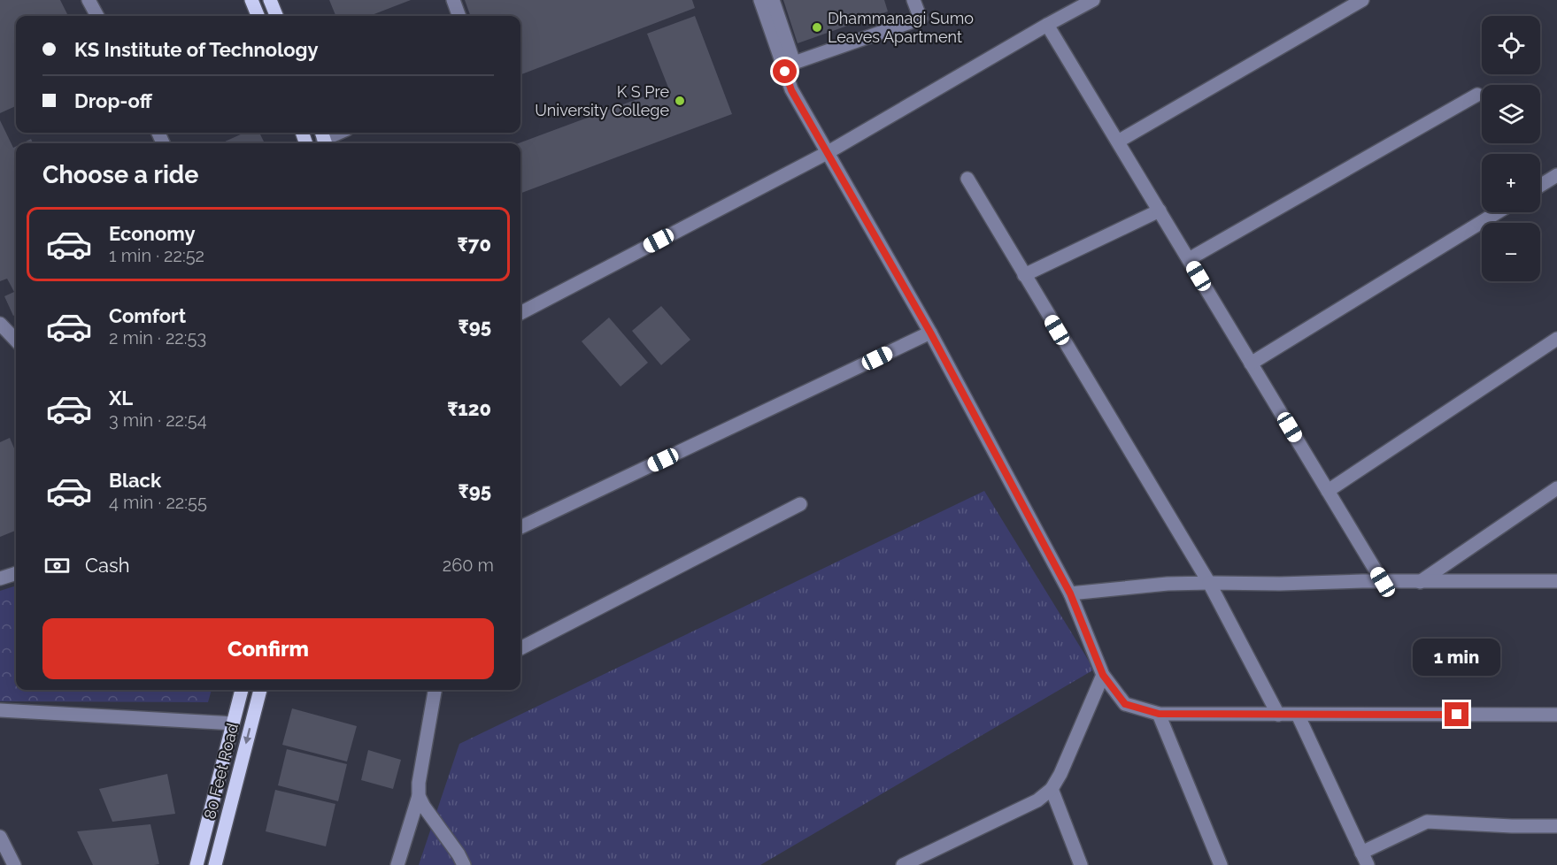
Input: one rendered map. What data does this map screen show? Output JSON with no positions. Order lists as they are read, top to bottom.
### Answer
{
  "streets": {
    "main road": ["80 Feet Road"]
  },
  "places": ["Dhammanagi Sumo Leaves Apartment", "K S Pre University College"],
  "page": {
    "map_buttons": ["+", "−"],
    "banner": ["KS Institute of Technology", "Drop-off"],
    "heading": "Choose a ride",
    "list": [
      {
        "name": "Economy",
        "note": "1 min · 22:52",
        "value": "₹70"
      },
      {
        "name": "Comfort",
        "note": "2 min · 22:53",
        "value": "₹95"
      },
      {
        "name": "XL",
        "note": "3 min · 22:54",
        "value": "₹120"
      },
      {
        "name": "Black",
        "note": "4 min · 22:55",
        "value": "₹95"
      }
    ],
    "pay": ["Cash", "260 m"],
    "buttons": "Confirm",
    "bubble": "1 min"
  }
}
